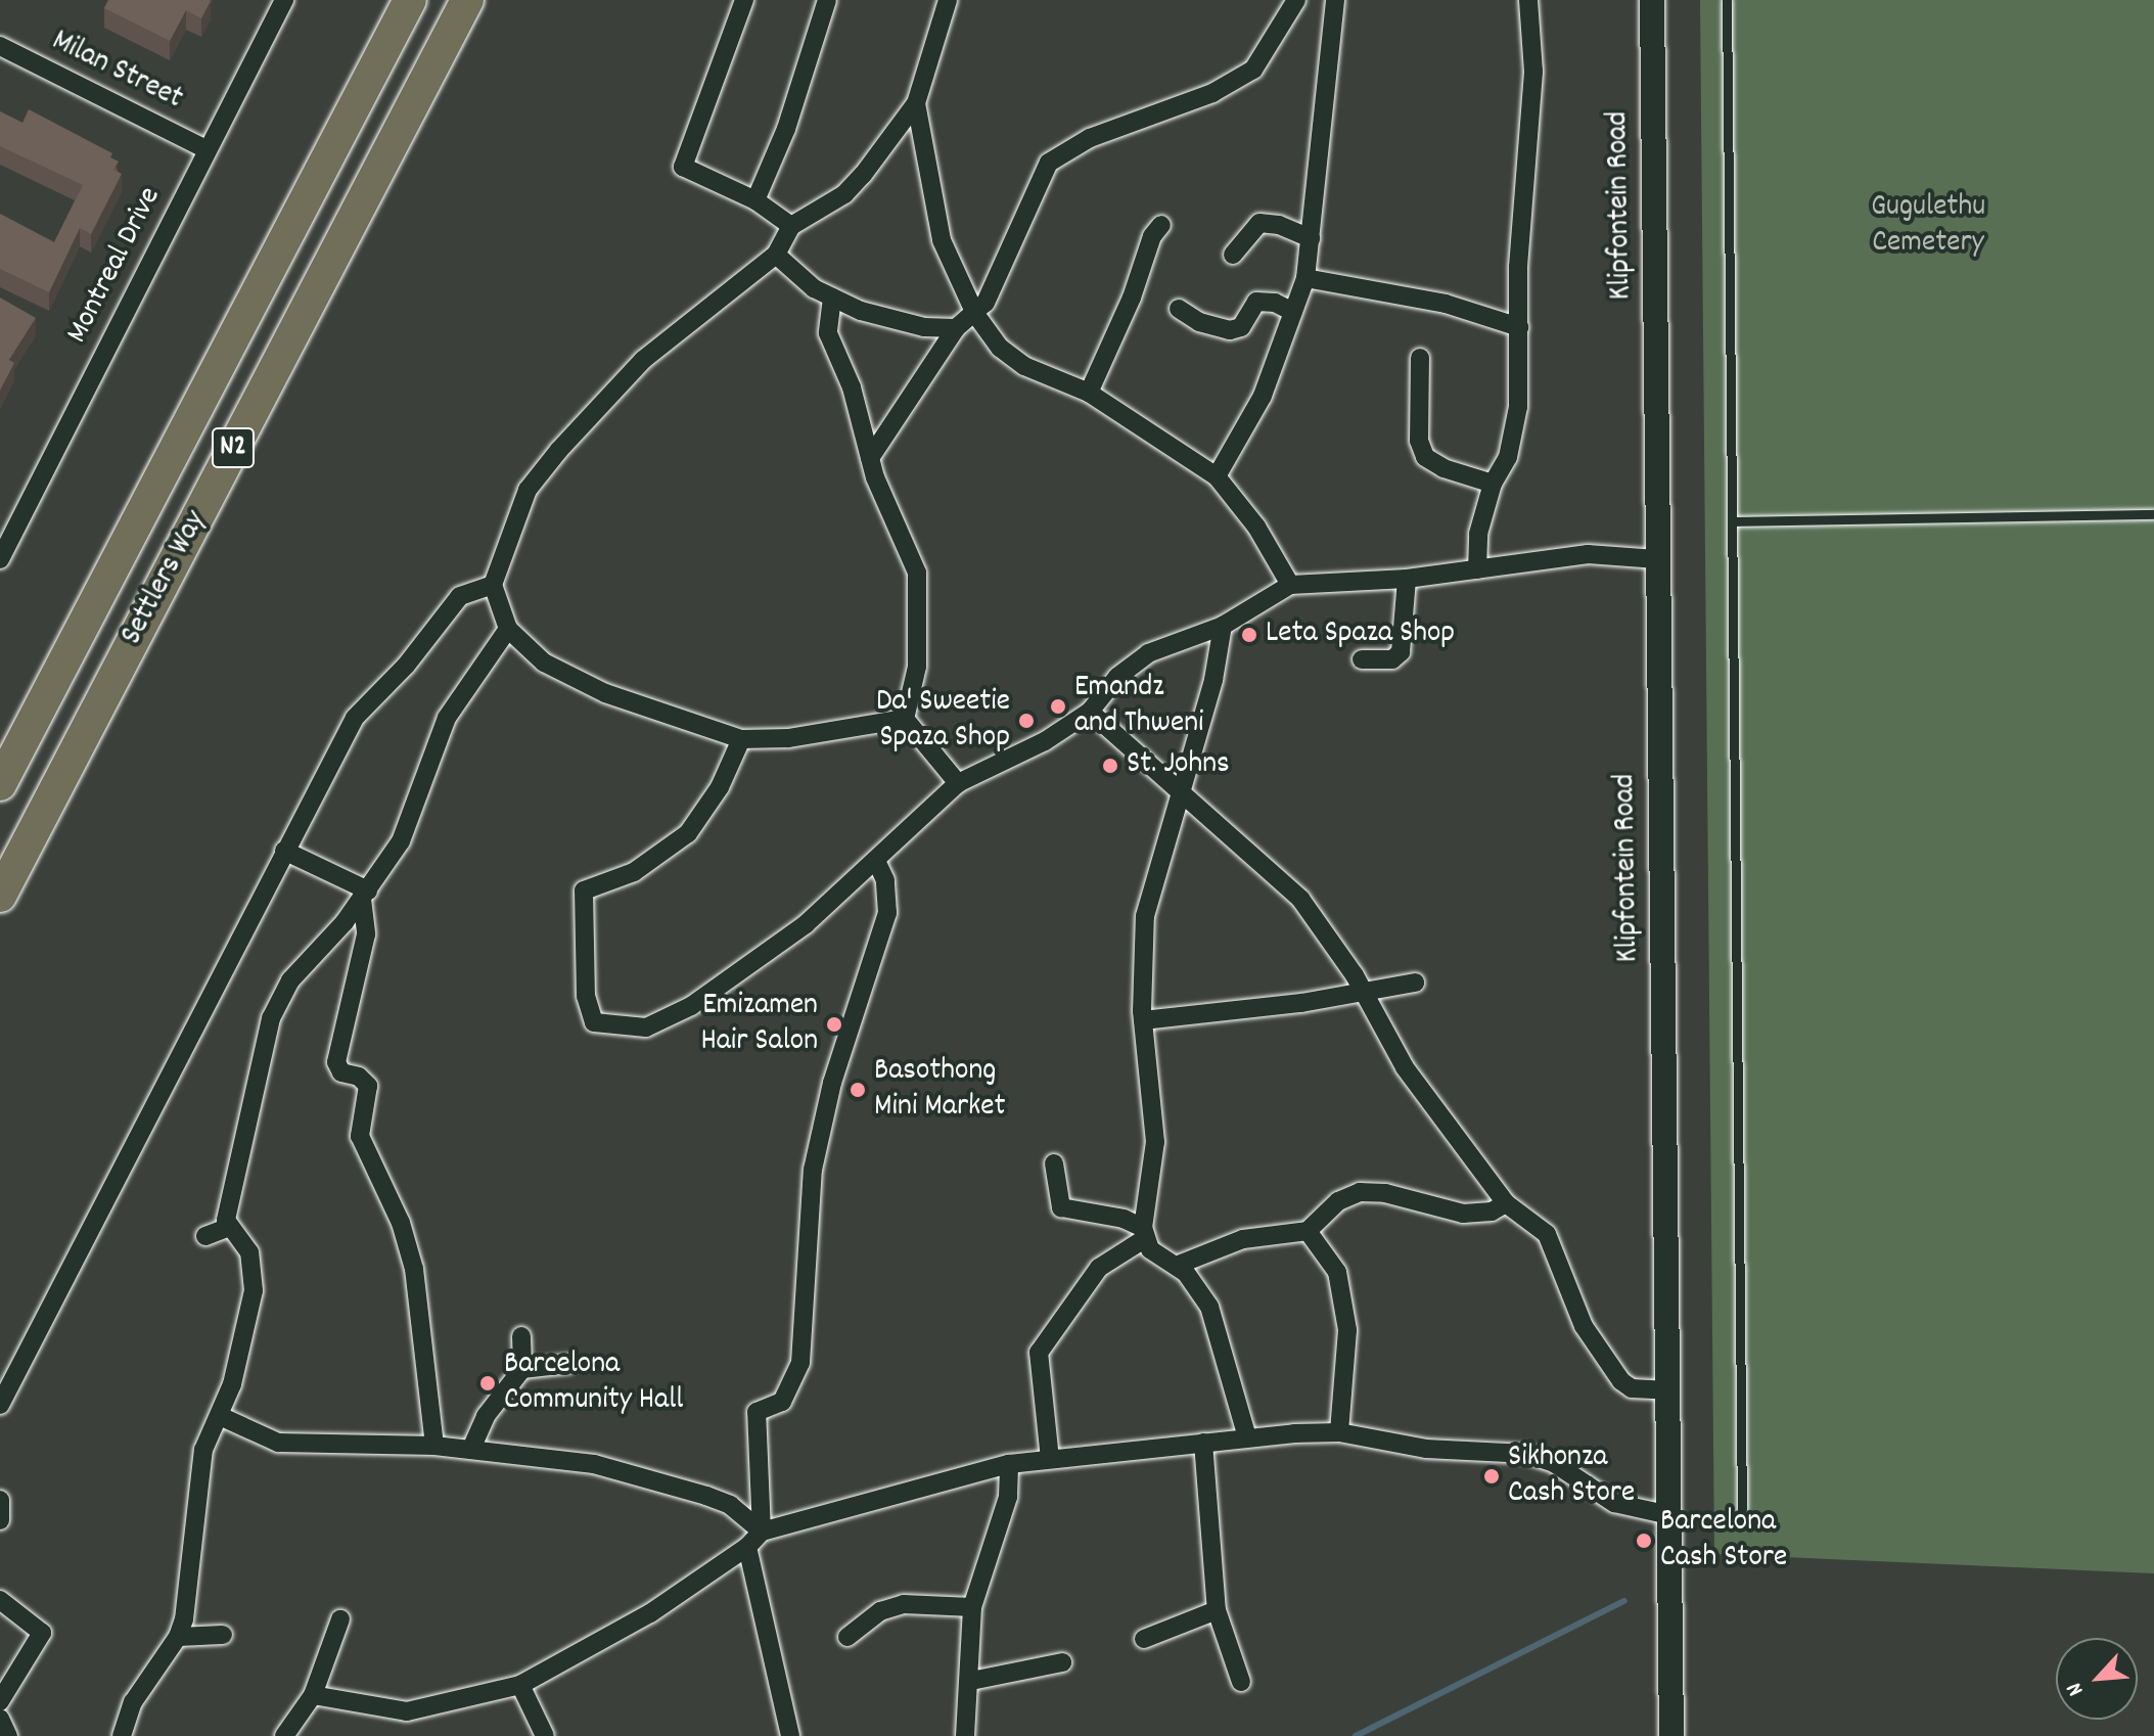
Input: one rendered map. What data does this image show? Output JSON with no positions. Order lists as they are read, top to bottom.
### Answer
{
  "streets": {
    "highway": ["N2", "Settlers Way"],
    "main road": ["Klipfontein Road"],
    "street": ["Milan Street", "Montreal Drive"]
  },
  "crossings": [
    ["Milan Street", "Montreal Drive"]
  ],
  "parks": ["Gugulethu Cemetery"],
  "places": [
    "Leta Spaza Shop",
    "Emandz and Thweni",
    "Da' Sweetie Spaza Shop",
    "St. Johns",
    "Emizamen Hair Salon",
    "Basothong Mini Market",
    "Barcelona Community Hall",
    "Sikhonza Cash Store",
    "Barcelona Cash Store"
  ],
  "north": "bottom left"
}
